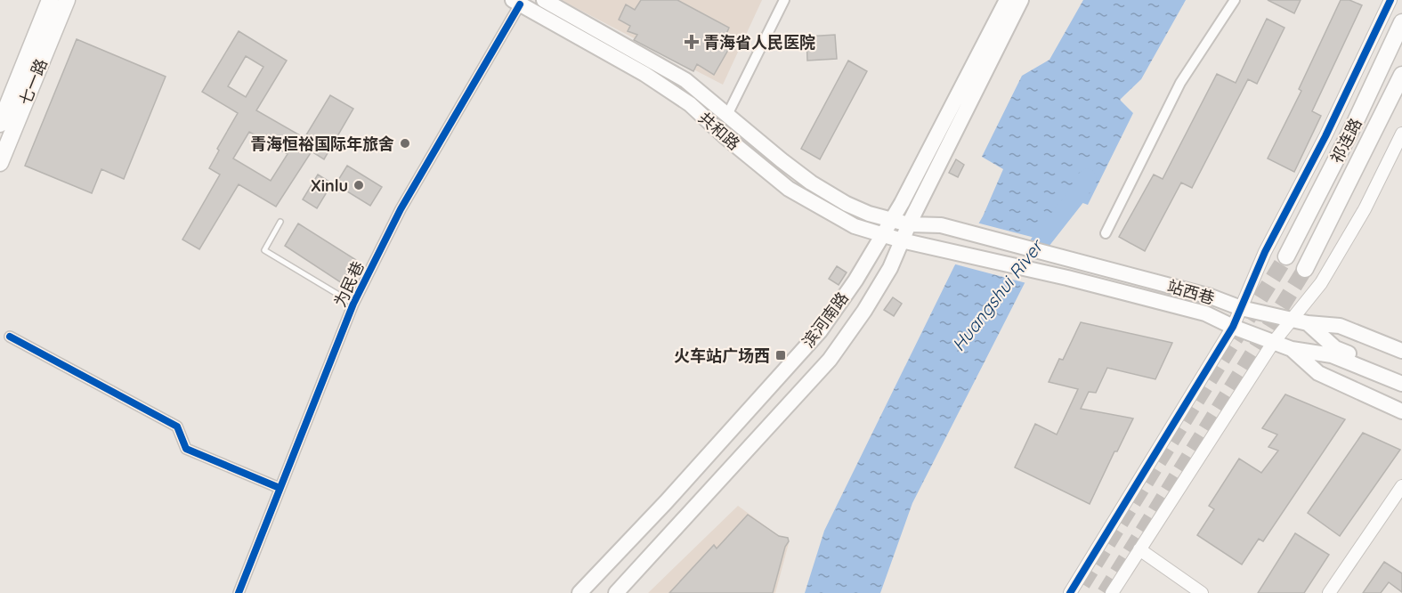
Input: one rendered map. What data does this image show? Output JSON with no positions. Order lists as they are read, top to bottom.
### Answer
{
  "streets": {
    "main road": [
      "七一路",
      "共和路",
      "祁连路",
      "站西巷",
      "滨河南路"
    ],
    "street": ["为民巷"]
  },
  "crossings": [
    ["共和路", "为民巷"],
    ["共和路", "站西巷"],
    ["共和路", "滨河南路"]
  ],
  "water": ["Huangshui River"],
  "places": {
    "health": ["青海省人民医院"],
    "other": ["青海恒裕国际年旅舍", "Xinlu"],
    "transit": ["火车站广场西"]
  }
}
